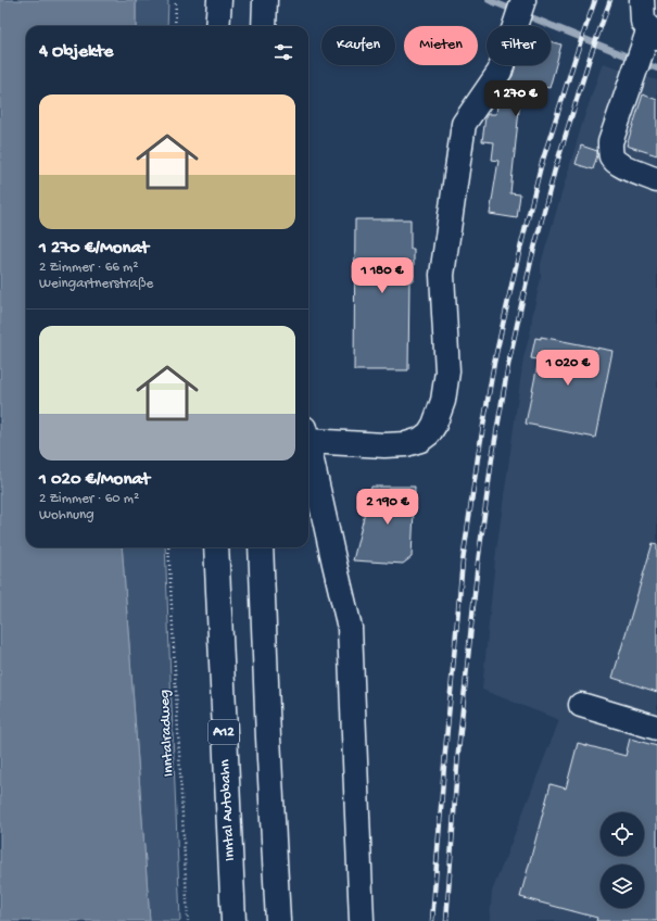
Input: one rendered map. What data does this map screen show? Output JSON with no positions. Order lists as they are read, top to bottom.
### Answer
{
  "streets": {
    "main road": ["A12", "Inntal Autobahn"],
    "path": ["Inntalradweg"]
  },
  "page": {
    "chip": ["Kaufen", "Mieten", "Filter"],
    "heading": "4 Objekte",
    "list": [
      {
        "name": "1 270 €/Monat",
        "note": "2 Zimmer · 66 m² · Weingartnerstraße"
      },
      {
        "name": "1 020 €/Monat",
        "note": "2 Zimmer · 60 m² · Wohnung"
      }
    ],
    "price": [
      "1 270 €",
      "1 180 €",
      "1 020 €",
      "2 190 €"
    ]
  }
}
